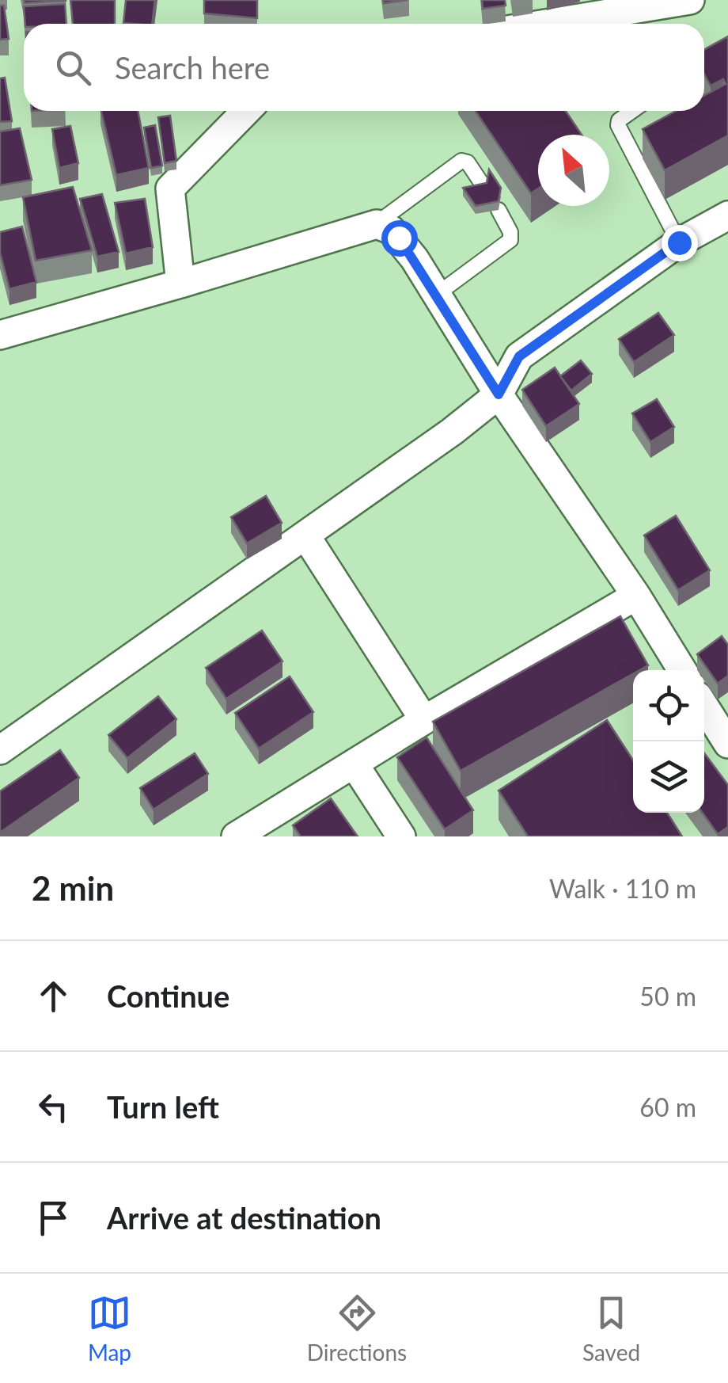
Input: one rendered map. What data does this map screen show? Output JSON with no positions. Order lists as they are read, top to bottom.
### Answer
{
  "north": "top left",
  "page": {
    "search": "Search here",
    "heading": ["2 min", "Walk · 110 m"],
    "list": [
      ["Continue", "50 m"],
      ["Turn left", "60 m"],
      "Arrive at destination"
    ],
    "nav": ["Map", "Directions", "Saved"]
  }
}
